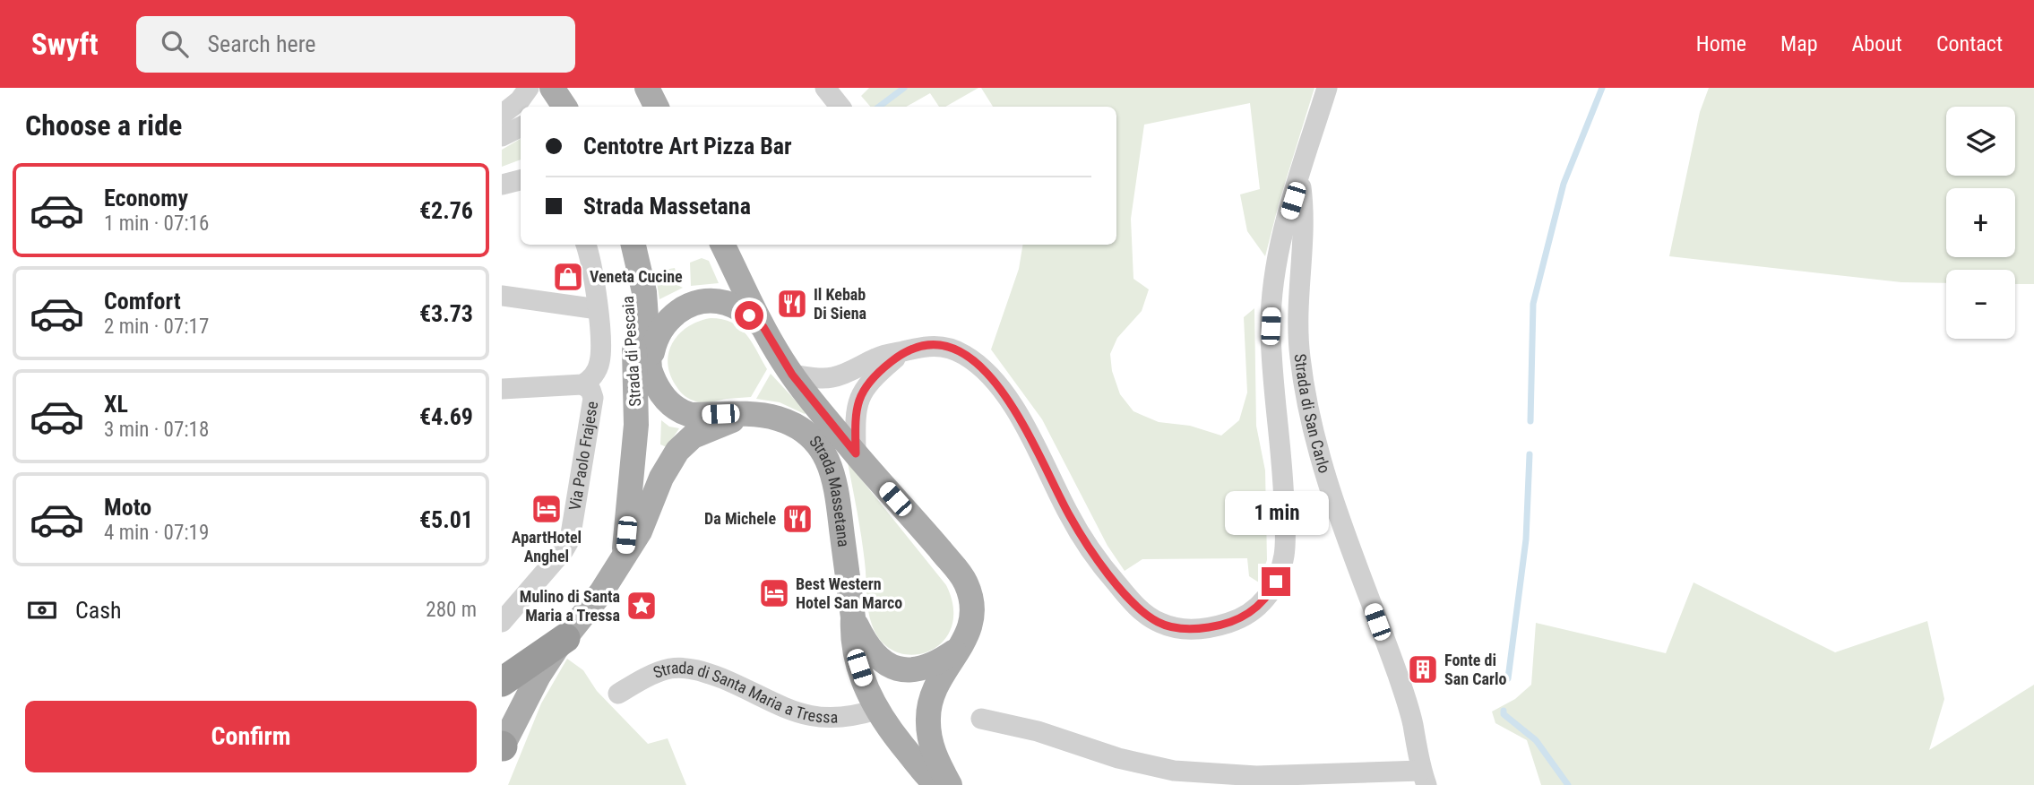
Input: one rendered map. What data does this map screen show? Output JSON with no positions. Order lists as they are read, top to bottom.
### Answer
{
  "streets": {
    "main road": ["Strada di Pescaia", "Strada Massetana"],
    "street": ["Strada di San Carlo", "Via Paolo Frajese", "Strada di Santa Maria a Tressa"]
  },
  "crossings": [
    ["Strada di Pescaia", "Strada Massetana"],
    ["Strada Massetana", "Strada di Santa Maria a Tressa"]
  ],
  "places": {
    "shop": ["Veneta Cucine"],
    "restaurant": ["Il Kebab Di Siena", "Da Michele"],
    "hotel": ["ApartHotel Anghel", "Best Western Hotel San Marco"],
    "place": ["Mulino di Santa Maria a Tressa"],
    "building": ["Fonte di San Carlo"]
  },
  "page": {
    "header": "Swyft",
    "search": "Search here",
    "nav": [
      "Home",
      "Map",
      "About",
      "Contact"
    ],
    "heading": "Choose a ride",
    "map_buttons": ["+", "−"],
    "banner": ["Centotre Art Pizza Bar", "Strada Massetana"],
    "list": [
      {
        "name": "Economy",
        "note": "1 min · 07:16",
        "value": "€2.76"
      },
      {
        "name": "Comfort",
        "note": "2 min · 07:17",
        "value": "€3.73"
      },
      {
        "name": "XL",
        "note": "3 min · 07:18",
        "value": "€4.69"
      },
      {
        "name": "Moto",
        "note": "4 min · 07:19",
        "value": "€5.01"
      }
    ],
    "bubble": "1 min",
    "pay": ["Cash", "280 m"],
    "buttons": "Confirm"
  }
}
